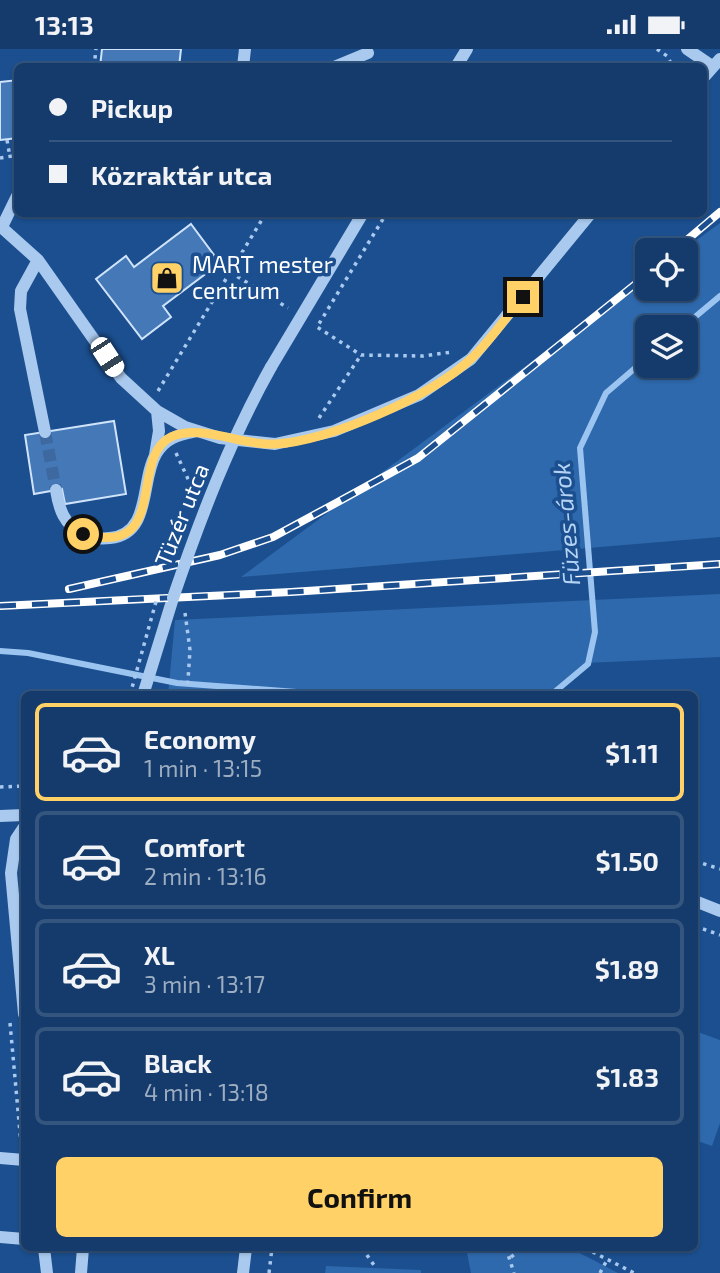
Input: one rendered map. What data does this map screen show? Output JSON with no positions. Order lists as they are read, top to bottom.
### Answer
{
  "streets": {
    "street": ["Tüzér utca"]
  },
  "water": ["Füzes-árok"],
  "places": {
    "shop": ["MART mester centrum"]
  },
  "page": {
    "status": "13:13",
    "banner": ["Pickup", "Közraktár utca"],
    "list": [
      {
        "name": "Economy",
        "note": "1 min · 13:15",
        "value": "$1.11"
      },
      {
        "name": "Comfort",
        "note": "2 min · 13:16",
        "value": "$1.50"
      },
      {
        "name": "XL",
        "note": "3 min · 13:17",
        "value": "$1.89"
      },
      {
        "name": "Black",
        "note": "4 min · 13:18",
        "value": "$1.83"
      }
    ],
    "buttons": "Confirm"
  }
}
